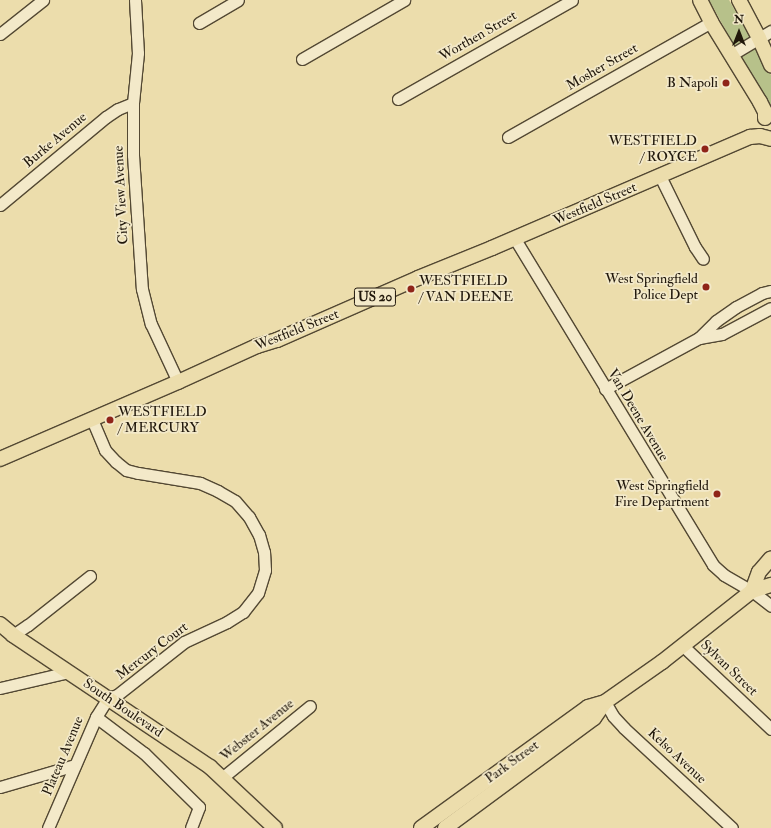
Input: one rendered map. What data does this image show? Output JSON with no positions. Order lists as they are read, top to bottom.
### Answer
{
  "streets": {
    "main road": [
      "Westfield Street",
      "US 20",
      "South Boulevard",
      "Park Street"
    ],
    "street": [
      "Worthen Street",
      "Mosher Street",
      "Burke Avenue",
      "City View Avenue",
      "Van Deene Avenue",
      "Mercury Court",
      "Sylvan Street",
      "Webster Avenue",
      "Plateau Avenue",
      "Kelso Avenue"
    ]
  },
  "crossings": [
    ["Burke Avenue", "City View Avenue"],
    ["City View Avenue", "Westfield Street"],
    ["Westfield Street", "Van Deene Avenue"],
    ["Westfield Street", "Mercury Court"],
    ["Van Deene Avenue", "Park Street"],
    ["Mercury Court", "South Boulevard"],
    ["Mercury Court", "Plateau Avenue"],
    ["Sylvan Street", "Park Street"],
    ["South Boulevard", "Webster Avenue"],
    ["South Boulevard", "Plateau Avenue"],
    ["Kelso Avenue", "Park Street"]
  ],
  "places": [
    "B Napoli",
    "WESTFIELD / ROYCE",
    "West Springfield Police Dept",
    "WESTFIELD / VAN DEENE",
    "WESTFIELD / MERCURY",
    "West Springfield Fire Department"
  ],
  "north": "top"
}
